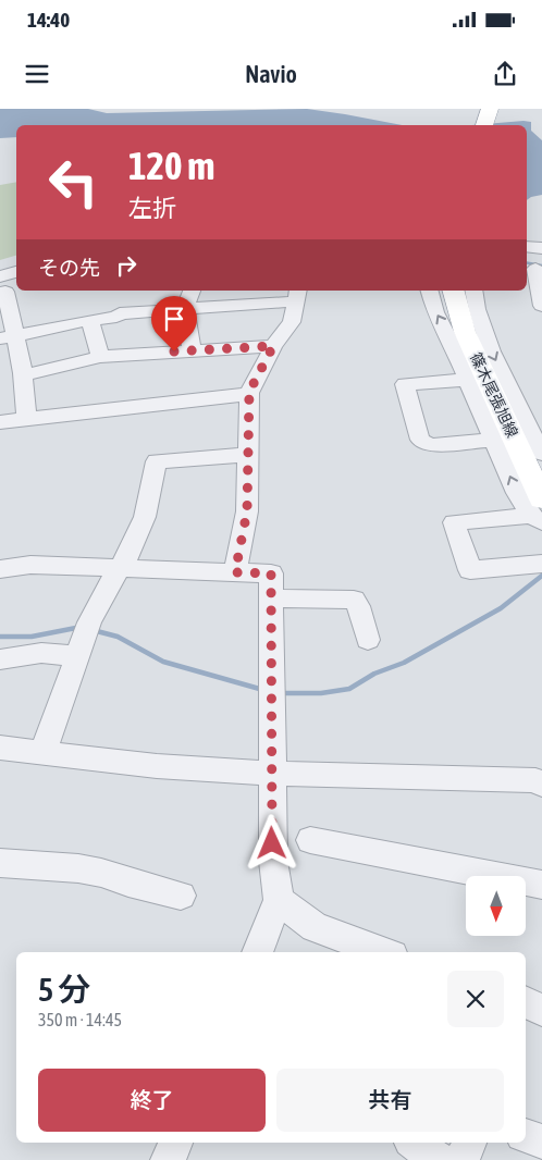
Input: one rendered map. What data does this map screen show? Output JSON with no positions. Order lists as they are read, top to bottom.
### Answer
{
  "streets": {
    "main road": ["篠木尾張旭線"]
  },
  "north": "bottom",
  "page": {
    "status": "14:40",
    "header": "Navio",
    "turn": ["120 m", "左折"],
    "then": "その先",
    "heading": ["5 分", "350 m · 14:45"],
    "buttons": ["終了", "共有"]
  }
}
